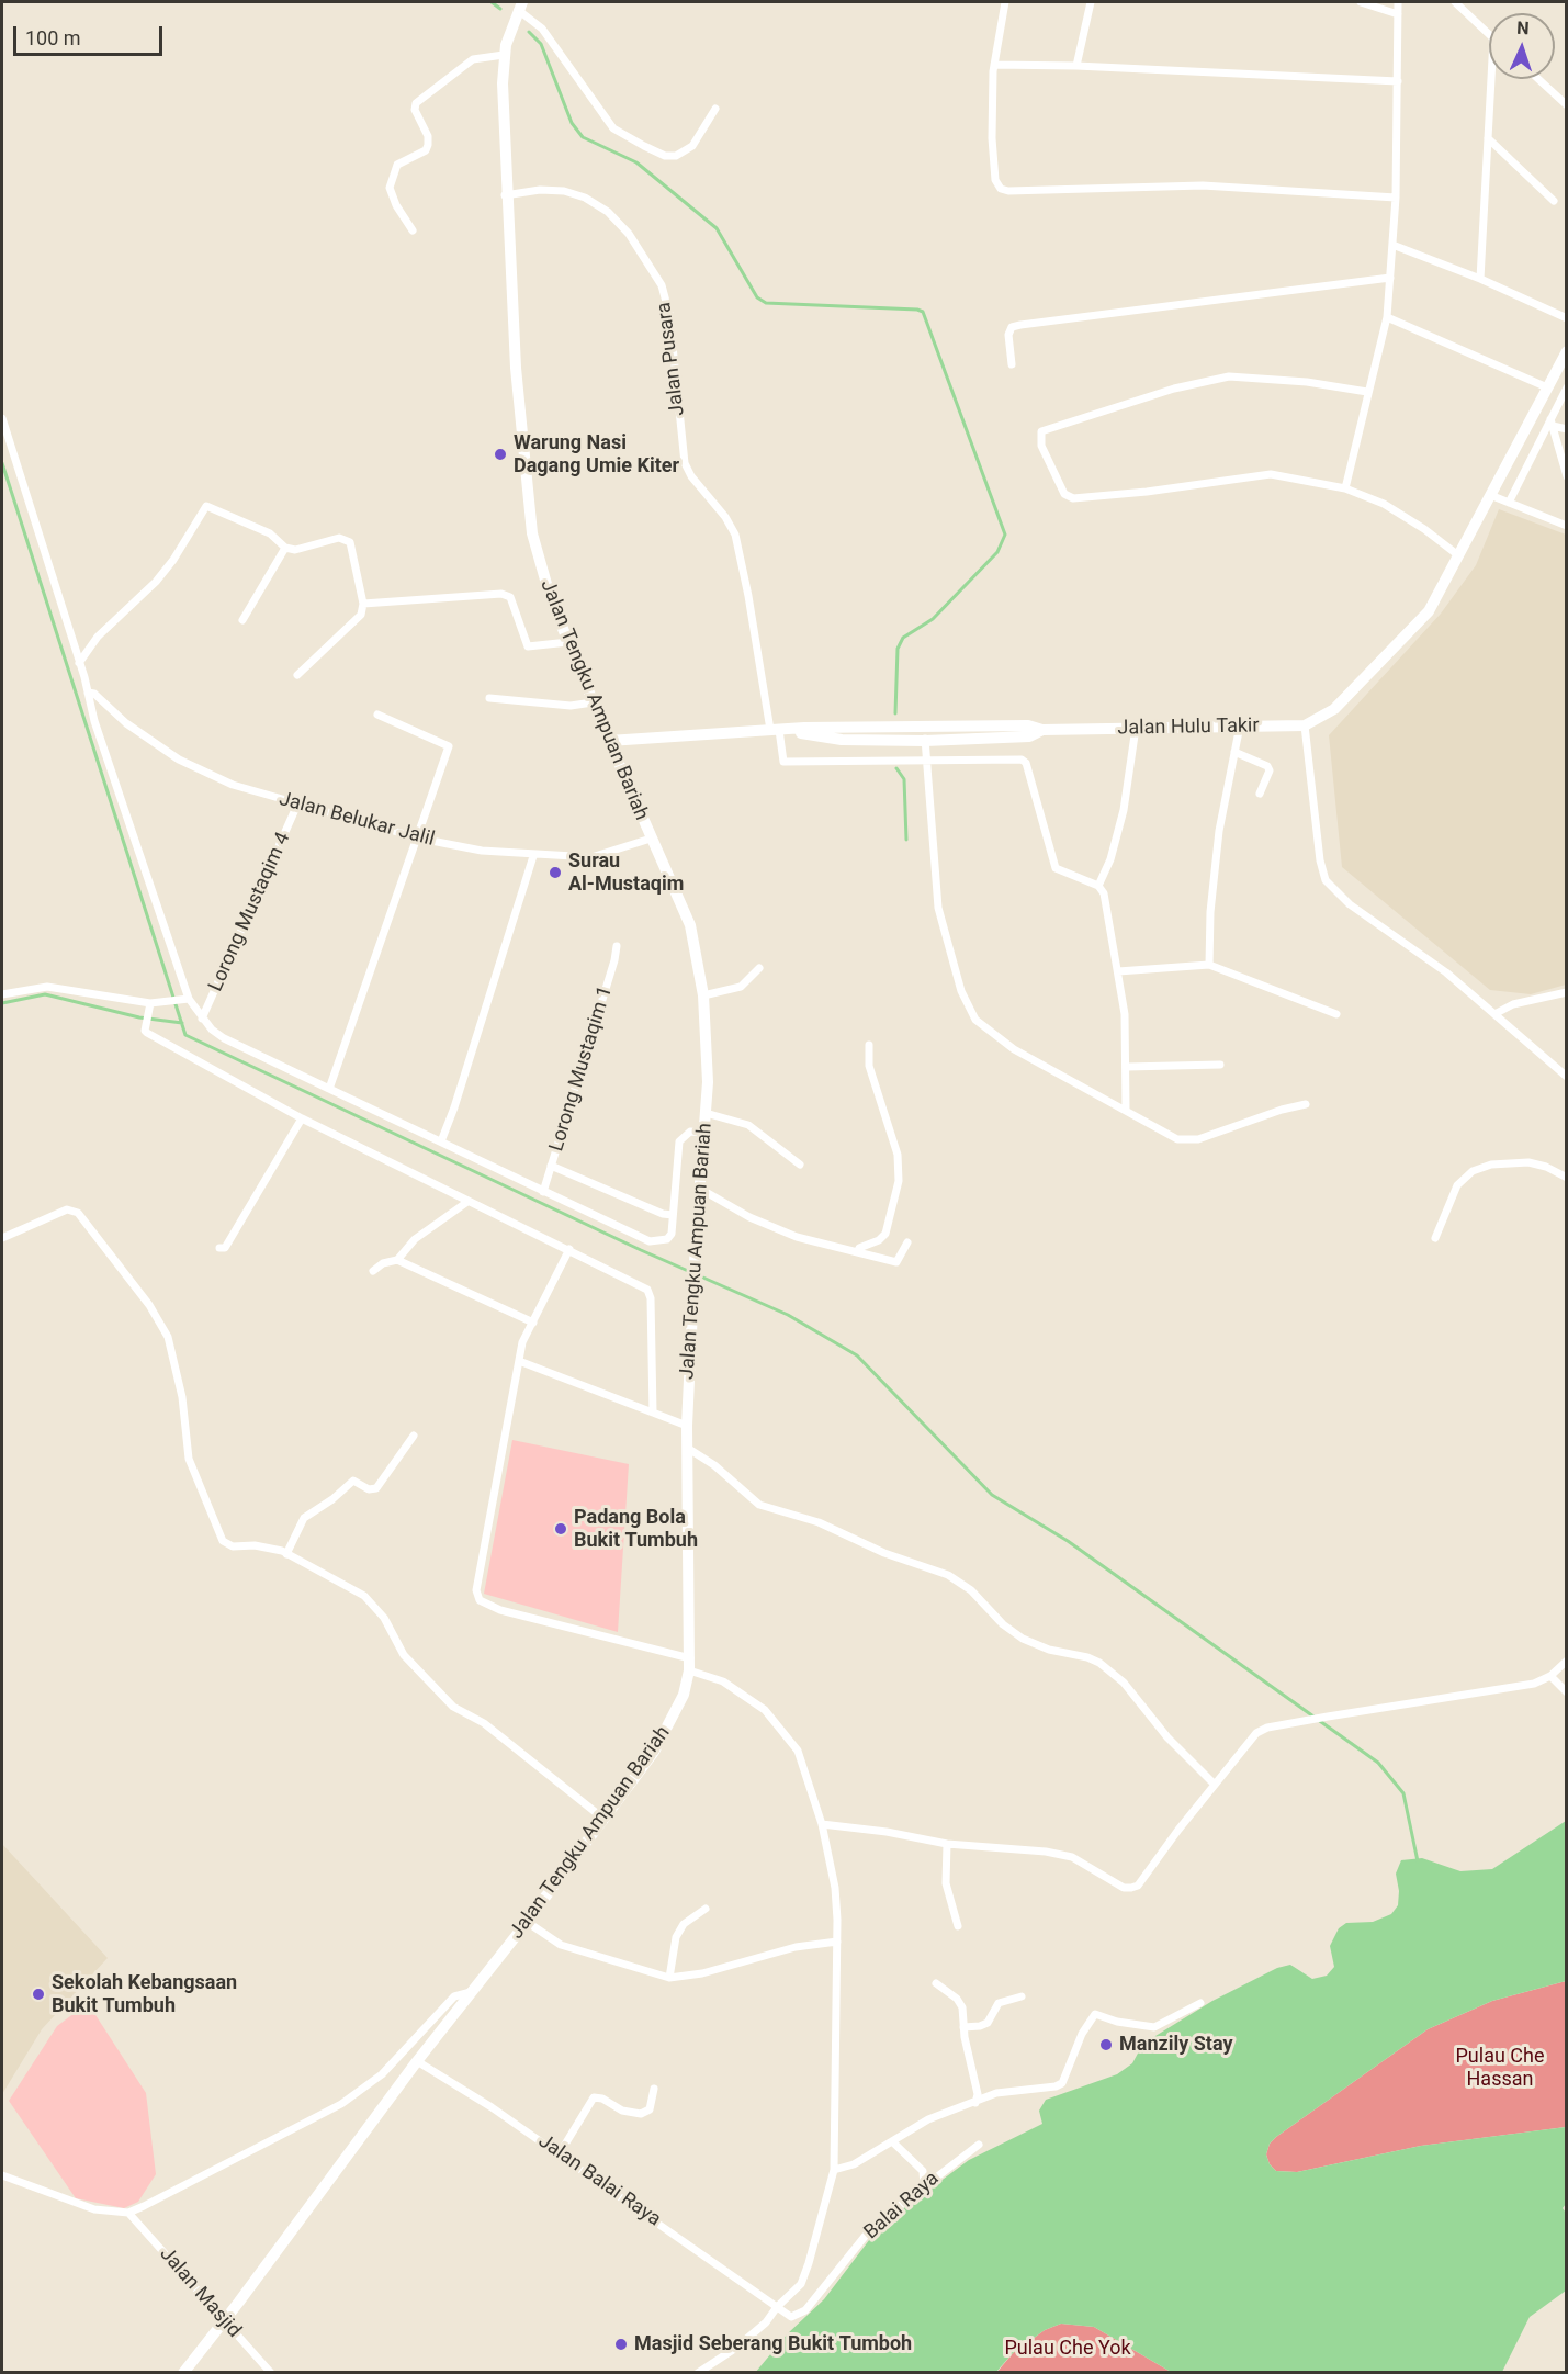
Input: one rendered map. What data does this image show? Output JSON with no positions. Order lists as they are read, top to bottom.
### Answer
{
  "streets": {
    "main road": ["Jalan Tengku Ampuan Bariah", "Jalan Hulu Takir"],
    "street": [
      "Jalan Pusara",
      "Jalan Belukar Jalil",
      "Lorong Mustaqim 4",
      "Lorong Mustaqim 1",
      "Jalan Balai Raya",
      "Balai Raya",
      "Jalan Masjid"
    ]
  },
  "crossings": [
    ["Jalan Pusara", "Jalan Tengku Ampuan Bariah"],
    ["Jalan Pusara", "Jalan Hulu Takir"],
    ["Jalan Tengku Ampuan Bariah", "Jalan Hulu Takir"],
    ["Jalan Tengku Ampuan Bariah", "Jalan Belukar Jalil"],
    ["Jalan Tengku Ampuan Bariah", "Jalan Balai Raya"],
    ["Jalan Belukar Jalil", "Lorong Mustaqim 4"],
    ["Jalan Balai Raya", "Balai Raya"]
  ],
  "parks": ["Pulau Che Hassan", "Pulau Che Yok"],
  "places": [
    "Warung Nasi Dagang Umie Kiter",
    "Surau Al-Mustaqim",
    "Padang Bola Bukit Tumbuh",
    "Sekolah Kebangsaan Bukit Tumbuh",
    "Manzily Stay",
    "Masjid Seberang Bukit Tumboh"
  ],
  "scale_bar": "100 m",
  "north": "top"
}
